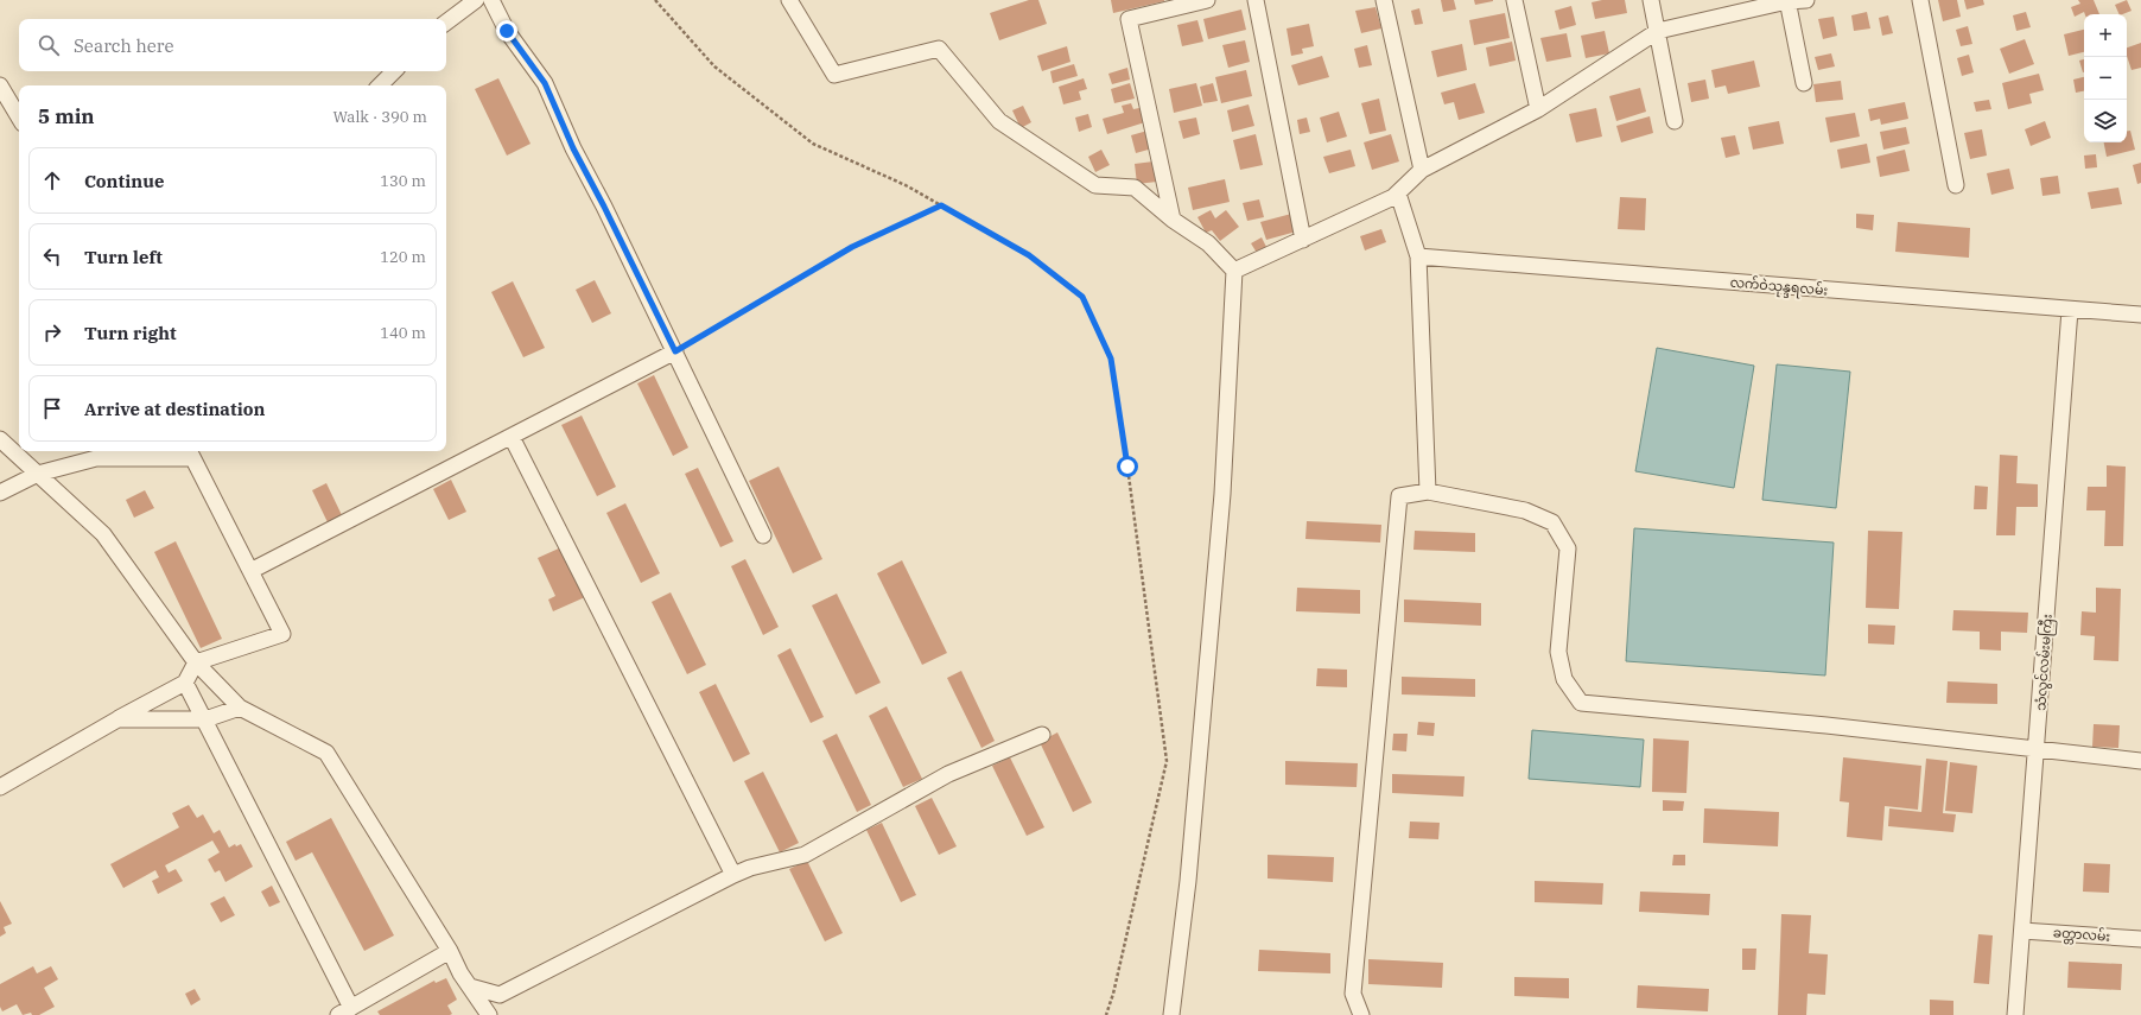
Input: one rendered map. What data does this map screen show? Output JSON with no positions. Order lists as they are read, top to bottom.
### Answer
{
  "streets": {
    "street": ["လက်ဝဲသုန္ဒရလမ်း", "သံလွင်လမ်းမကြီး", "ခတ္တာလမ်း"]
  },
  "crossings": [
    ["လက်ဝဲသုန္ဒရလမ်း", "သံလွင်လမ်းမကြီး"],
    ["သံလွင်လမ်းမကြီး", "ခတ္တာလမ်း"]
  ],
  "page": {
    "map_buttons": ["+", "−"],
    "search": "Search here",
    "heading": ["5 min", "Walk · 390 m"],
    "list": [
      ["Continue", "130 m"],
      ["Turn left", "120 m"],
      ["Turn right", "140 m"],
      "Arrive at destination"
    ]
  }
}
